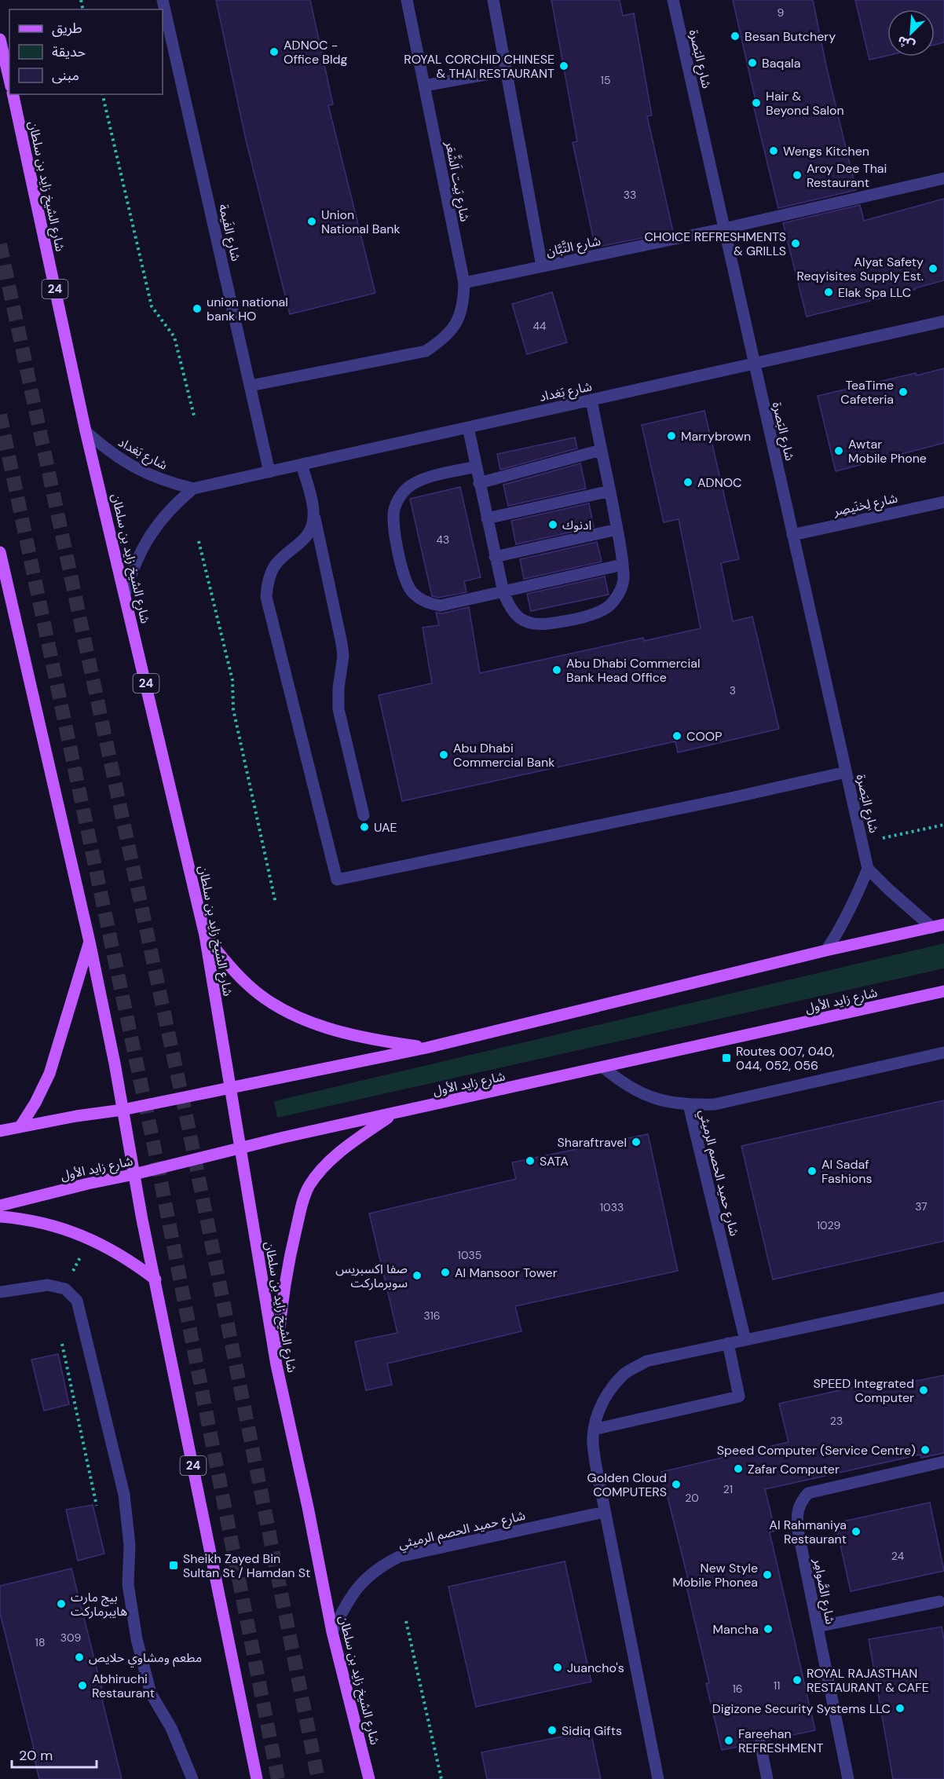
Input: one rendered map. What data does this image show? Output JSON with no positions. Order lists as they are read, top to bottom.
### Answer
{
  "streets": {
    "main road": ["شارع الشيخ زايد بن سلطان", "24", "شارع زايد الأول"],
    "street": [
      "شارع البَصرة",
      "شارع بَيت اَلشَّعَر",
      "شارع الفَيمة",
      "شارع التَّبَّان",
      "شارع بَغداد",
      "شارع لِخنَيصِر",
      "شارع حميد الحصم الرميثي",
      "شارع الصَّوامِر"
    ]
  },
  "crossings": [
    ["شارع البَصرة", "شارع التَّبَّان"],
    ["شارع البَصرة", "شارع بَغداد"],
    ["شارع البَصرة", "شارع لِخنَيصِر"],
    ["شارع بَيت اَلشَّعَر", "شارع التَّبَّان"],
    ["شارع الشيخ زايد بن سلطان", "شارع بَغداد"],
    ["شارع الشيخ زايد بن سلطان", "شارع زايد الأول"],
    ["شارع الشيخ زايد بن سلطان", "شارع حميد الحصم الرميثي"],
    ["شارع الفَيمة", "شارع بَغداد"],
    ["24", "شارع زايد الأول"],
    ["شارع زايد الأول", "شارع حميد الحصم الرميثي"]
  ],
  "places": {
    "other": [
      "Besan Butchery",
      "ADNOC - Office Bldg",
      "Baqala",
      "ROYAL CORCHID CHINESE & THAI RESTAURANT",
      "Hair & Beyond Salon",
      "Wengs Kitchen",
      "Aroy Dee Thai Restaurant",
      "Union National Bank",
      "CHOICE REFRESHMENTS & GRILLS",
      "Alyat Safety Reqyisites Supply Est.",
      "Elak Spa LLC",
      "union national bank HO",
      "TeaTime Cafeteria",
      "Marrybrown",
      "Awtar Mobile Phone",
      "ADNOC",
      "ادنوك",
      "Abu Dhabi Commercial Bank Head Office",
      "COOP",
      "Abu Dhabi Commercial Bank",
      "UAE",
      "Sharaftravel",
      "SATA",
      "Al Sadaf Fashions",
      "Al Mansoor Tower",
      "صفا اكسبريس سوبرماركت",
      "SPEED Integrated Computer",
      "Speed Computer (Service Centre)",
      "Zafar Computer",
      "Golden Cloud COMPUTERS",
      "Al Rahmaniya Restaurant",
      "New Style Mobile Phonea",
      "بيج مارت هايبرماركت",
      "Mancha",
      "مطعم ومشاوي حلايص",
      "Juancho's",
      "ROYAL RAJASTHAN RESTAURANT & CAFE",
      "Abhiruchi Restaurant",
      "Digizone Security Systems LLC",
      "Sidiq Gifts",
      "Fareehan REFRESHMENT"
    ],
    "transit": ["Routes 007, 040, 044, 052, 056", "Sheikh Zayed Bin Sultan St / Hamdan St"]
  },
  "house_numbers": [
    "9",
    "15",
    "33",
    "44",
    "43",
    "3",
    "37",
    "1033",
    "1029",
    "1035",
    "316",
    "23",
    "21",
    "20",
    "24",
    "309",
    "18",
    "11",
    "16"
  ],
  "legend": ["طريق", "حديقة", "مبنى"],
  "scale_bar": "20 m",
  "north": "bottom left"
}
